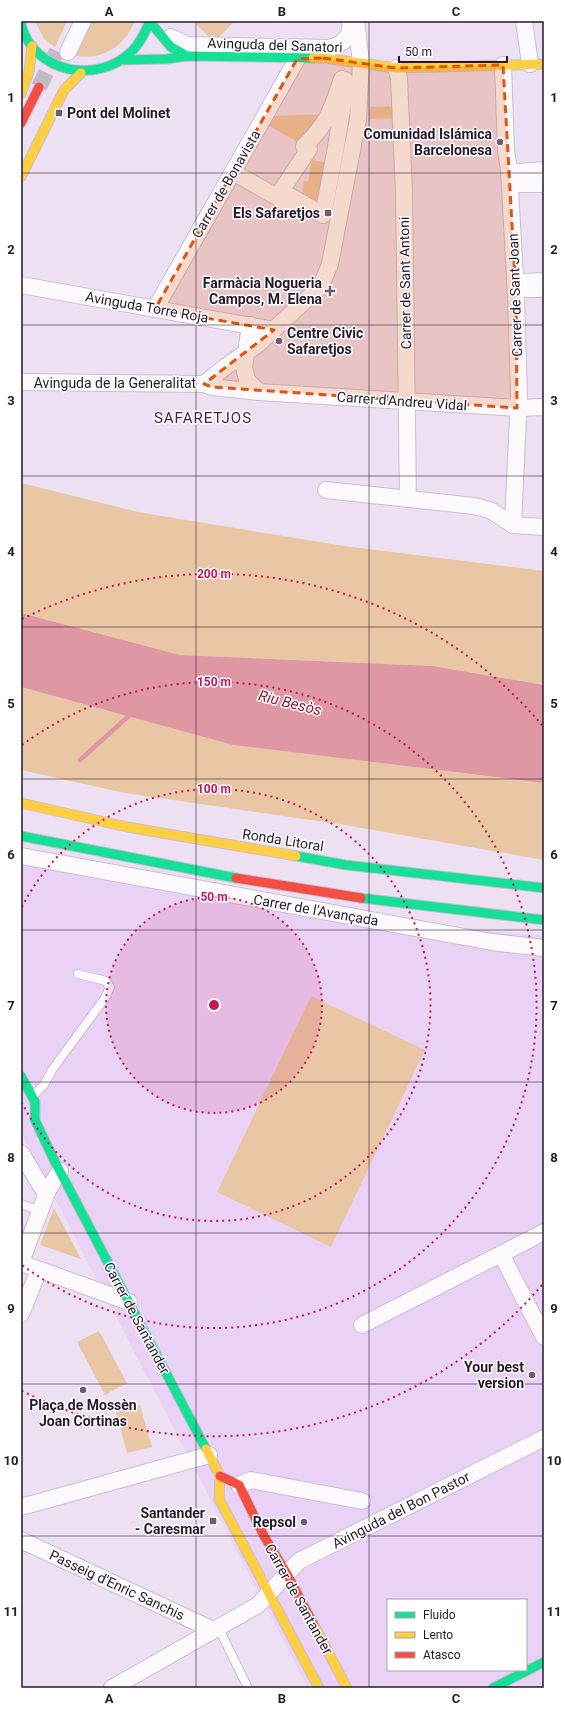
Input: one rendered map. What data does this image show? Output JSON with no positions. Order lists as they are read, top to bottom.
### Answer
{
  "streets": {
    "main road": ["Avinguda del Sanatori", "Ronda Litoral", "Carrer de Santander"],
    "street": [
      "Carrer de Bonavista",
      "Carrer de Sant Antoni",
      "Carrer de Sant Joan",
      "Avinguda Torre Roja",
      "Avinguda de la Generalitat",
      "Carrer d'Andreu Vidal",
      "Carrer de l'Avançada",
      "Avinguda del Bon Pastor",
      "Passeig d'Enric Sanchis"
    ]
  },
  "crossings": [
    ["Avinguda del Sanatori", "Carrer de Bonavista"],
    ["Avinguda del Sanatori", "Carrer de Sant Antoni"],
    ["Avinguda del Sanatori", "Carrer de Sant Joan"],
    ["Avinguda del Sanatori", "Avinguda de la Generalitat"],
    ["Carrer de Bonavista", "Avinguda Torre Roja"],
    ["Carrer de Sant Antoni", "Carrer d'Andreu Vidal"],
    ["Carrer de Sant Joan", "Carrer d'Andreu Vidal"],
    ["Avinguda Torre Roja", "Avinguda de la Generalitat"],
    ["Avinguda de la Generalitat", "Carrer d'Andreu Vidal"],
    ["Carrer de Santander", "Avinguda del Bon Pastor"],
    ["Avinguda del Bon Pastor", "Passeig d'Enric Sanchis"]
  ],
  "districts": ["SAFARETJOS"],
  "water": ["Riu Besòs"],
  "places": {
    "transit": ["Pont del Molinet", "Els Safaretjos", "Santander - Caresmar"],
    "other": [
      "Comunidad Islámica Barcelonesa",
      "Centre Civic Safaretjos",
      "Your best version",
      "Plaça de Mossèn Joan Cortinas",
      "Repsol"
    ],
    "health": ["Farmàcia Nogueria Campos, M. Elena"]
  },
  "legend": ["Fluido", "Lento", "Atasco"],
  "scale_bar": "50 m",
  "grid": {
    "columns": ["A", "B", "C"],
    "rows": [
      "1",
      "2",
      "3",
      "4",
      "5",
      "6",
      "7",
      "8",
      "9",
      "10",
      "11"
    ]
  },
  "rings": [
    "200 m",
    "150 m",
    "100 m",
    "50 m"
  ]
}
